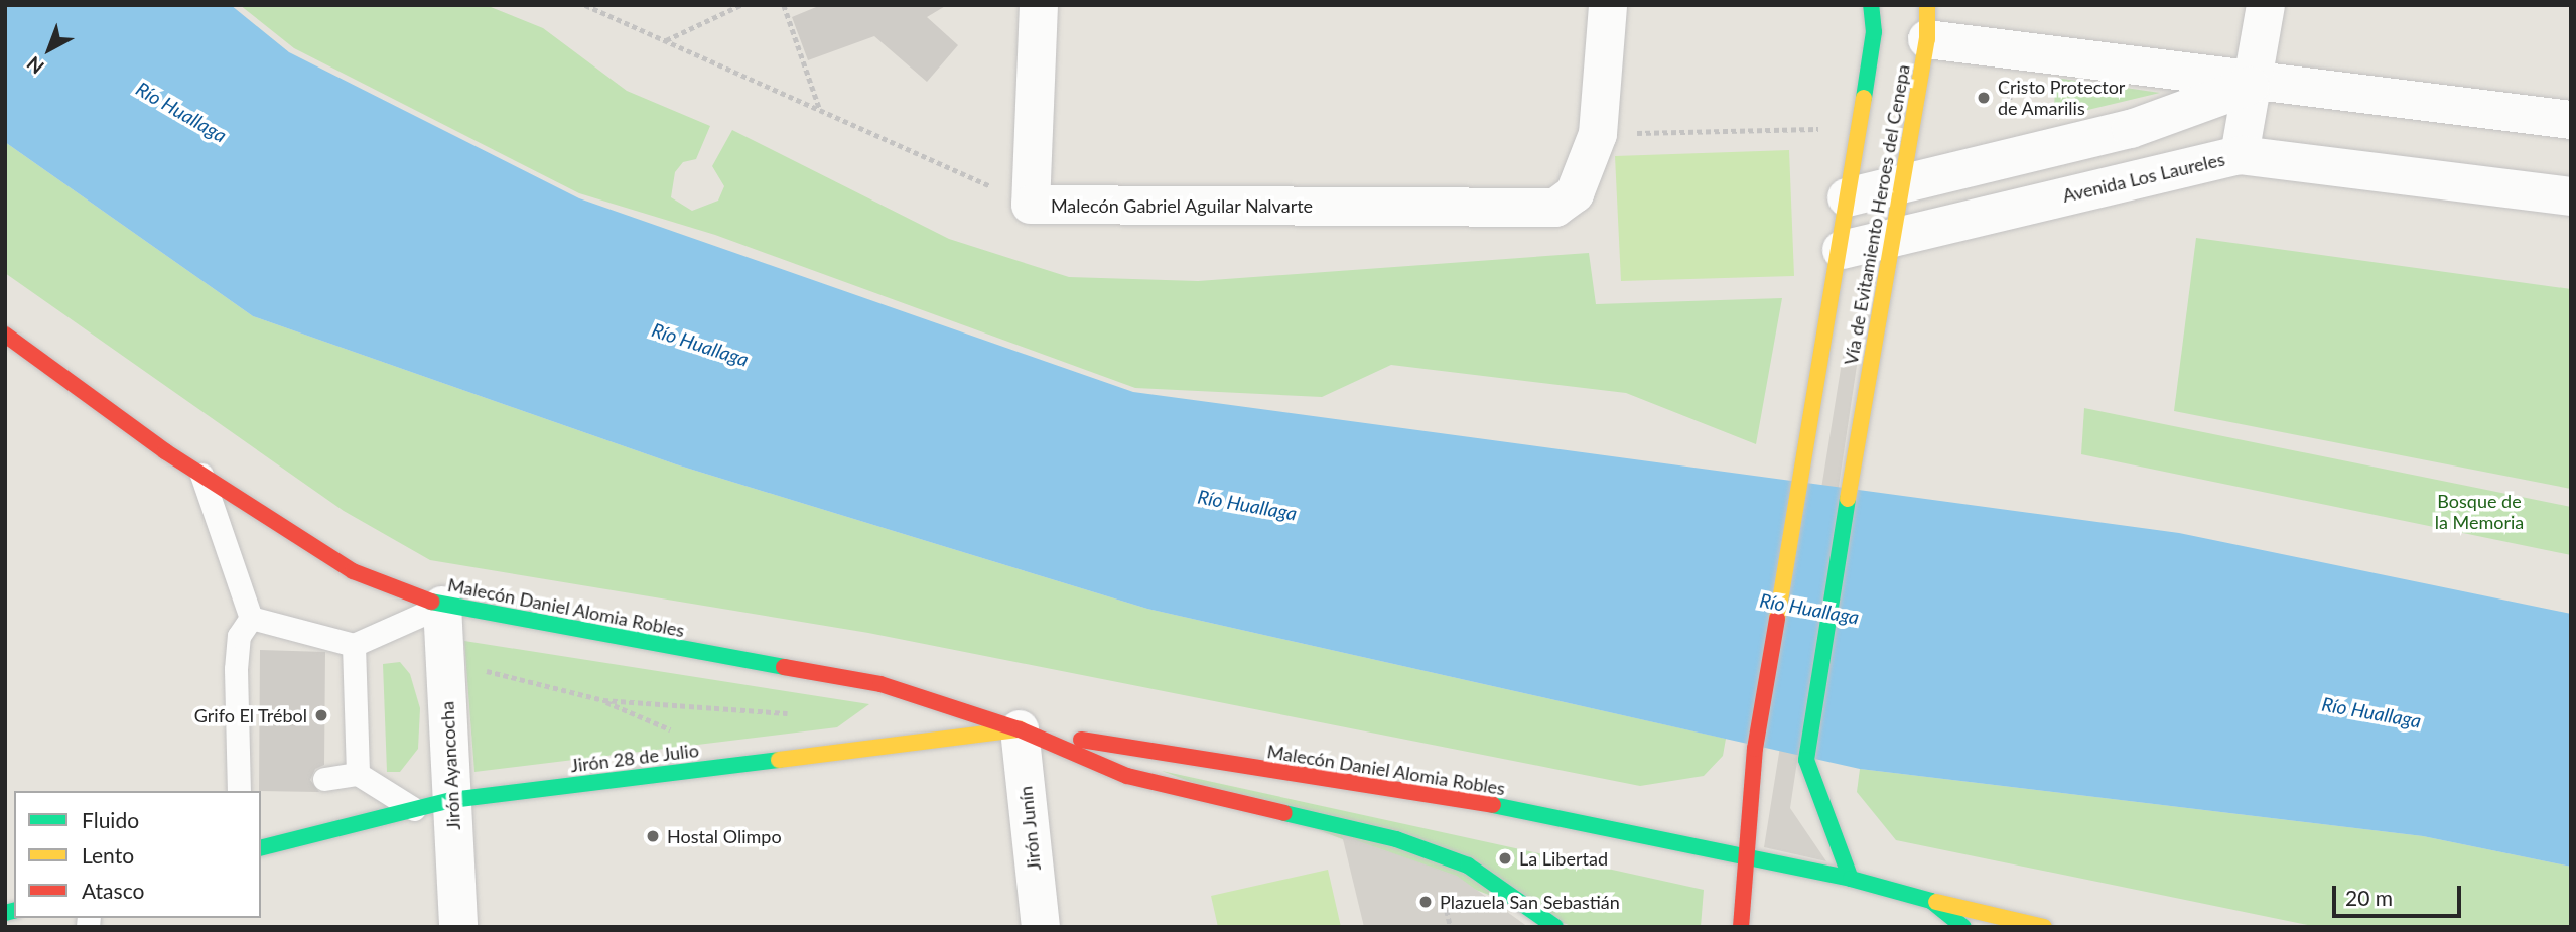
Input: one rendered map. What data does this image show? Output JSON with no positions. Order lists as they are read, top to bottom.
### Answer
{
  "streets": {
    "main road": ["Vía de Evitamiento Heroes del Cenepa", "Malecón Daniel Alomia Robles", "Jirón 28 de Julio"],
    "street": [
      "Avenida Los Laureles",
      "Malecón Gabriel Aguilar Nalvarte",
      "Jirón Ayancocha",
      "Jirón Junín"
    ]
  },
  "crossings": [
    ["Avenida Los Laureles", "Vía de Evitamiento Heroes del Cenepa"],
    ["Vía de Evitamiento Heroes del Cenepa", "Malecón Daniel Alomia Robles"],
    ["Malecón Daniel Alomia Robles", "Jirón 28 de Julio"],
    ["Malecón Daniel Alomia Robles", "Jirón Ayancocha"],
    ["Malecón Daniel Alomia Robles", "Jirón Junín"],
    ["Jirón 28 de Julio", "Jirón Ayancocha"],
    ["Jirón 28 de Julio", "Jirón Junín"]
  ],
  "water": ["Río Huallaga"],
  "parks": ["Bosque de la Memoria"],
  "places": [
    "Cristo Protector de Amarilis",
    "Grifo El Trébol",
    "Hostal Olimpo",
    "La Libertad",
    "Plazuela San Sebastián"
  ],
  "legend": ["Fluido", "Lento", "Atasco"],
  "scale_bar": "20 m",
  "north": "bottom left"
}
